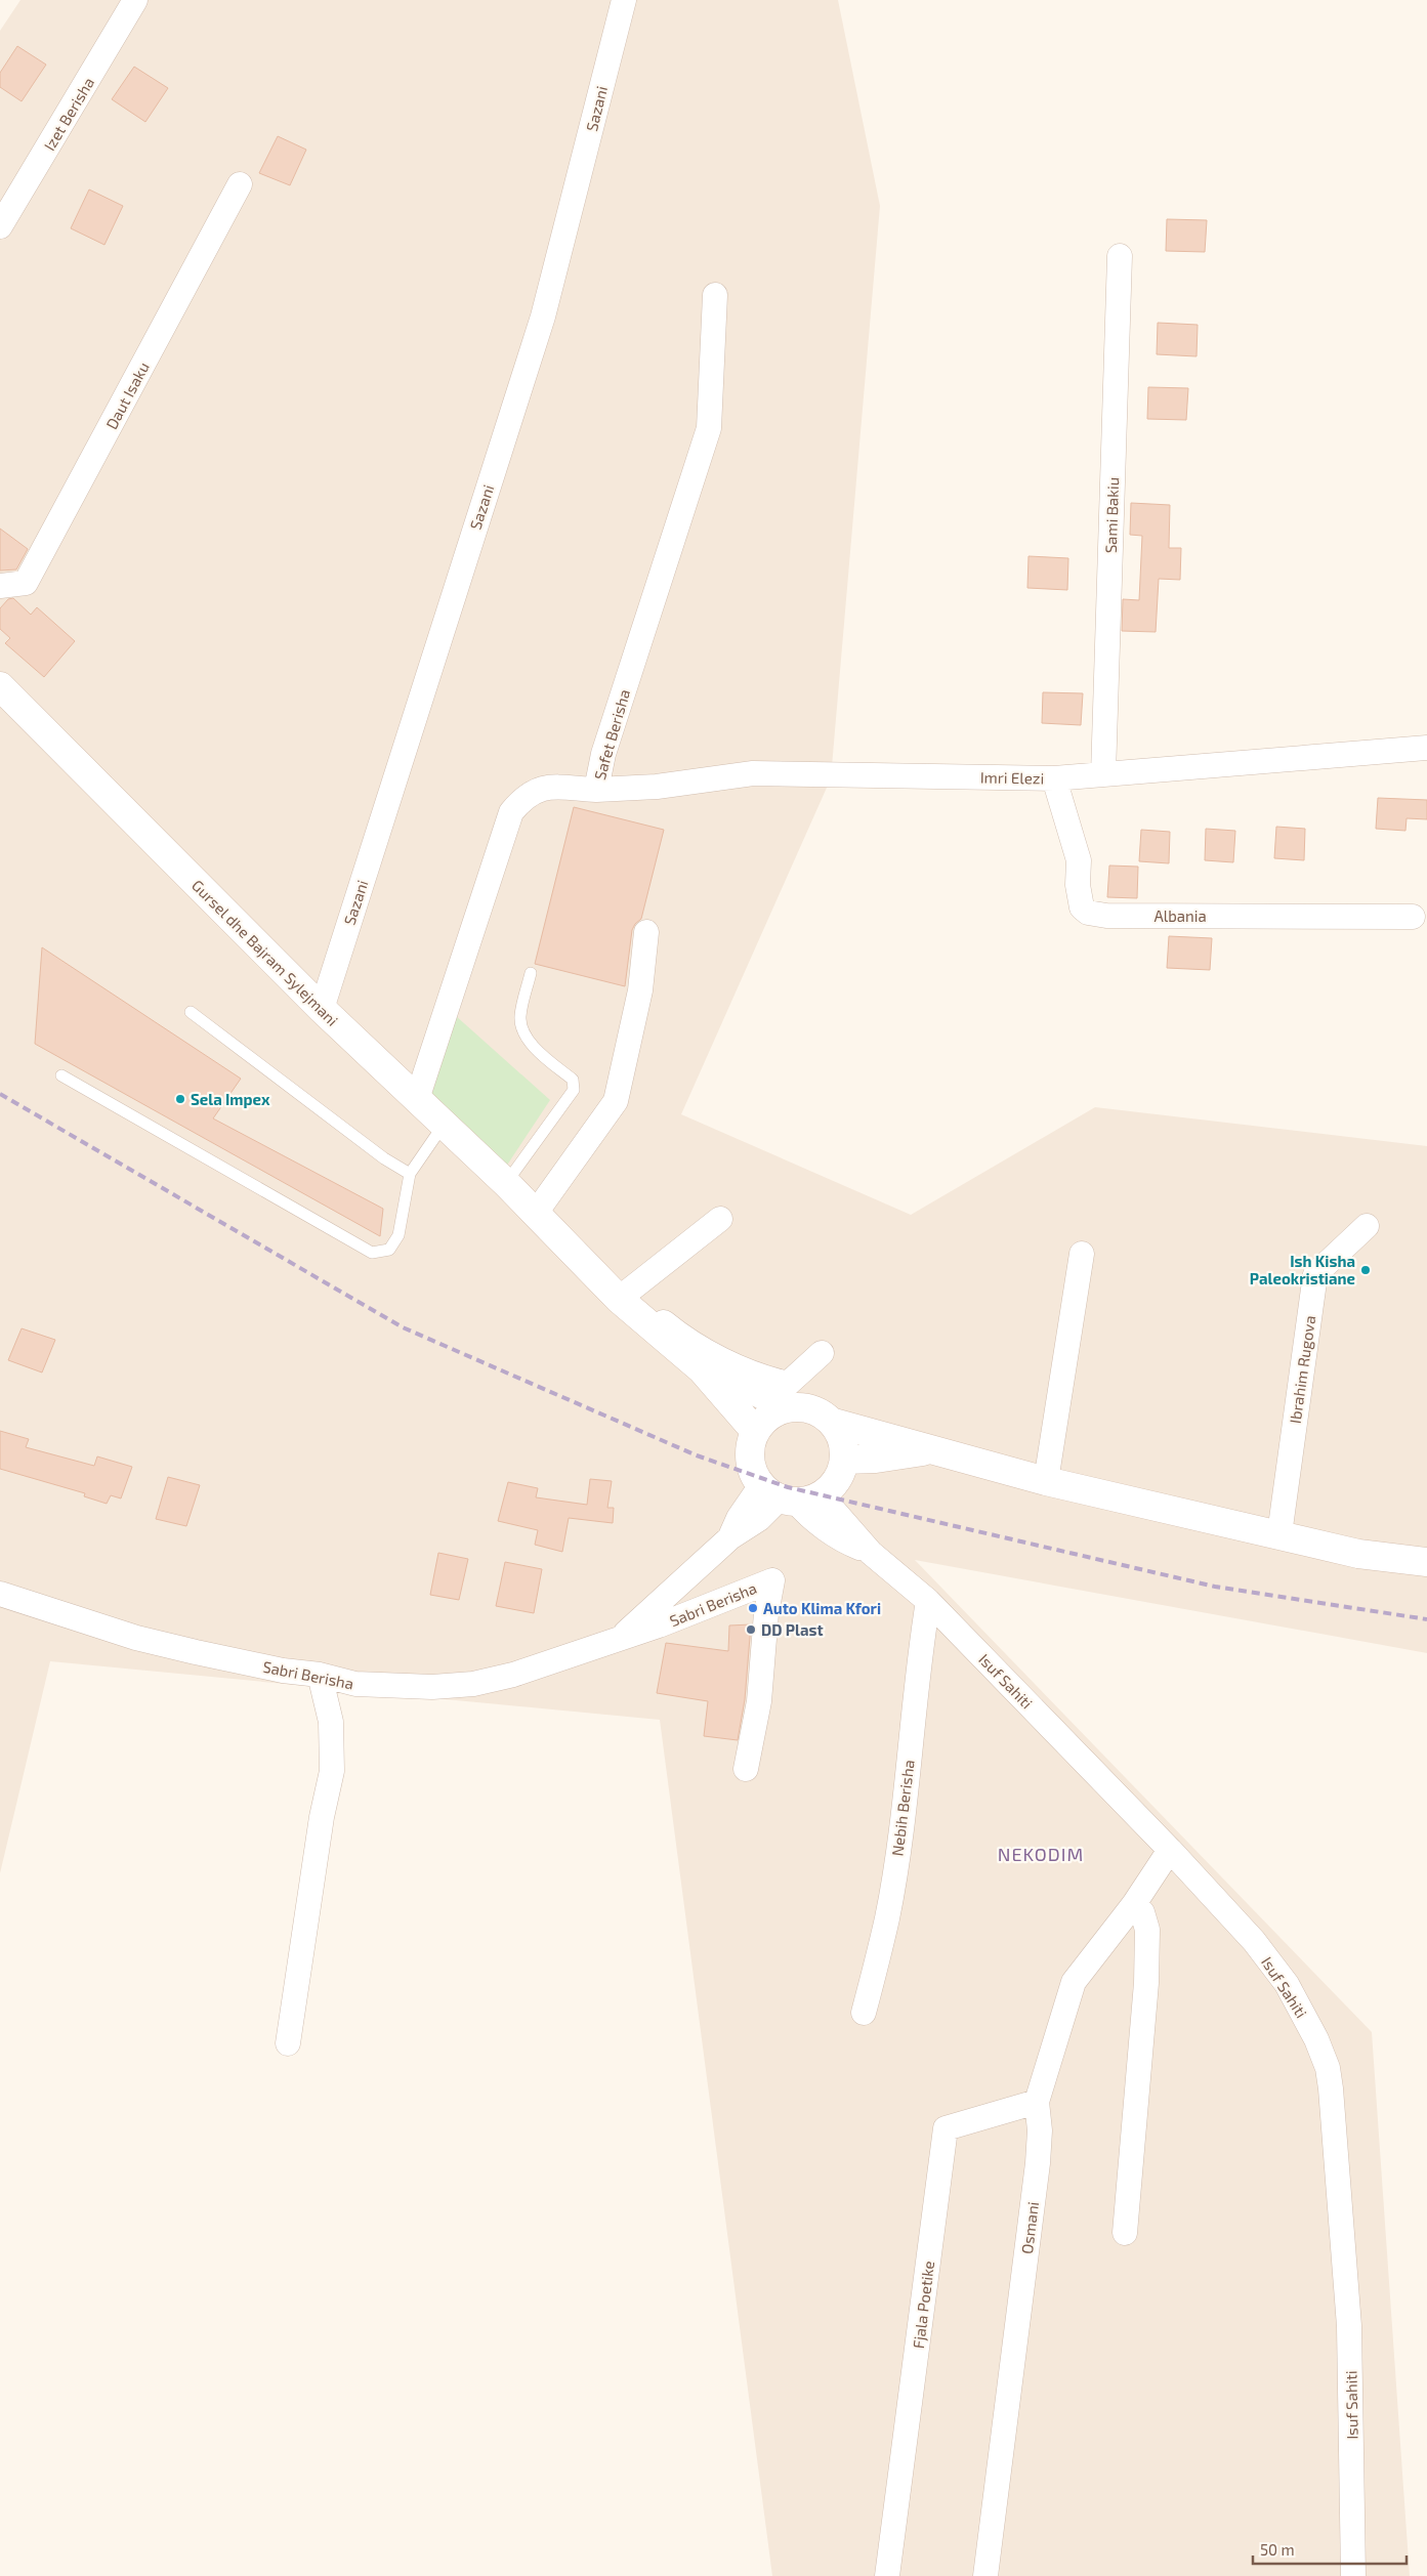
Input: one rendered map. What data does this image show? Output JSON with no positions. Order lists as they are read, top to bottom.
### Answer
{
  "streets": {
    "street": [
      "Sazani",
      "Izet Berisha",
      "Daut Isaku",
      "Sami Bakiu",
      "Safet Berisha",
      "Imri Elezi",
      "Albania",
      "Gursel dhe Bajram Sylejmani",
      "Ibrahim Rugova",
      "Sabri Berisha",
      "Isuf Sahiti",
      "Nebih Berisha",
      "Osmani",
      "Fjala Poetike"
    ]
  },
  "crossings": [
    ["Sazani", "Gursel dhe Bajram Sylejmani"],
    ["Sami Bakiu", "Imri Elezi"],
    ["Safet Berisha", "Imri Elezi"],
    ["Safet Berisha", "Gursel dhe Bajram Sylejmani"],
    ["Imri Elezi", "Albania"],
    ["Gursel dhe Bajram Sylejmani", "Sabri Berisha"],
    ["Gursel dhe Bajram Sylejmani", "Isuf Sahiti"],
    ["Sabri Berisha", "Isuf Sahiti"],
    ["Isuf Sahiti", "Nebih Berisha"],
    ["Isuf Sahiti", "Osmani"],
    ["Osmani", "Fjala Poetike"]
  ],
  "districts": ["NEKODIM"],
  "places": [
    "Sela Impex",
    "Ish Kisha Paleokristiane",
    "Auto Klima Kfori",
    "DD Plast"
  ],
  "scale_bar": "50 m"
}
